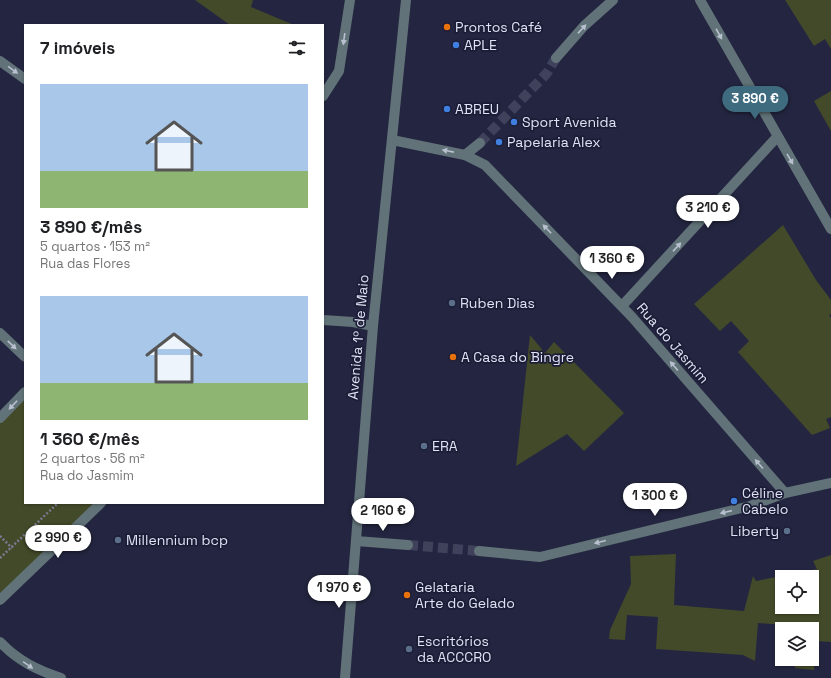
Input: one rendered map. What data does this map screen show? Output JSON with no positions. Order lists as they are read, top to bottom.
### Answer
{
  "streets": {
    "street": ["Avenida 1º de Maio", "Rua do Jasmim"]
  },
  "crossings": [
    ["Avenida 1º de Maio", "Rua do Jasmim"]
  ],
  "one_way": ["Rua do Jasmim"],
  "places": [
    "Prontos Café",
    "APLE",
    "ABREU",
    "Sport Avenida",
    "Papelaria Alex",
    "Ruben Dias",
    "A Casa do Bingre",
    "ERA",
    "Céline Cabelo",
    "Liberty",
    "Millennium bcp",
    "Gelataria Arte do Gelado",
    "Escritórios da ACCCRO"
  ],
  "page": {
    "heading": "7 imóveis",
    "list": [
      {
        "name": "3 890 €/mês",
        "note": "5 quartos · 153 m² · Rua das Flores"
      },
      {
        "name": "1 360 €/mês",
        "note": "2 quartos · 56 m² · Rua do Jasmim"
      }
    ],
    "price": [
      "3 890 €",
      "3 210 €",
      "1 360 €",
      "1 300 €",
      "2 160 €",
      "2 990 €",
      "1 970 €"
    ]
  }
}
